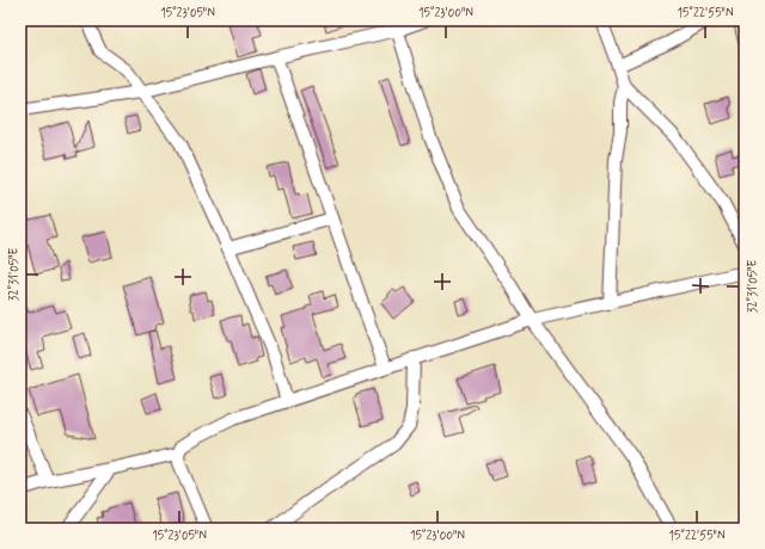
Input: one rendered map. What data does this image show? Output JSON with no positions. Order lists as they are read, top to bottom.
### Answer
{
  "coordinates": [
    "15°23'05\"N",
    "15°23'00\"N",
    "15°22'55\"N",
    "32°31'05\"E"
  ]
}
